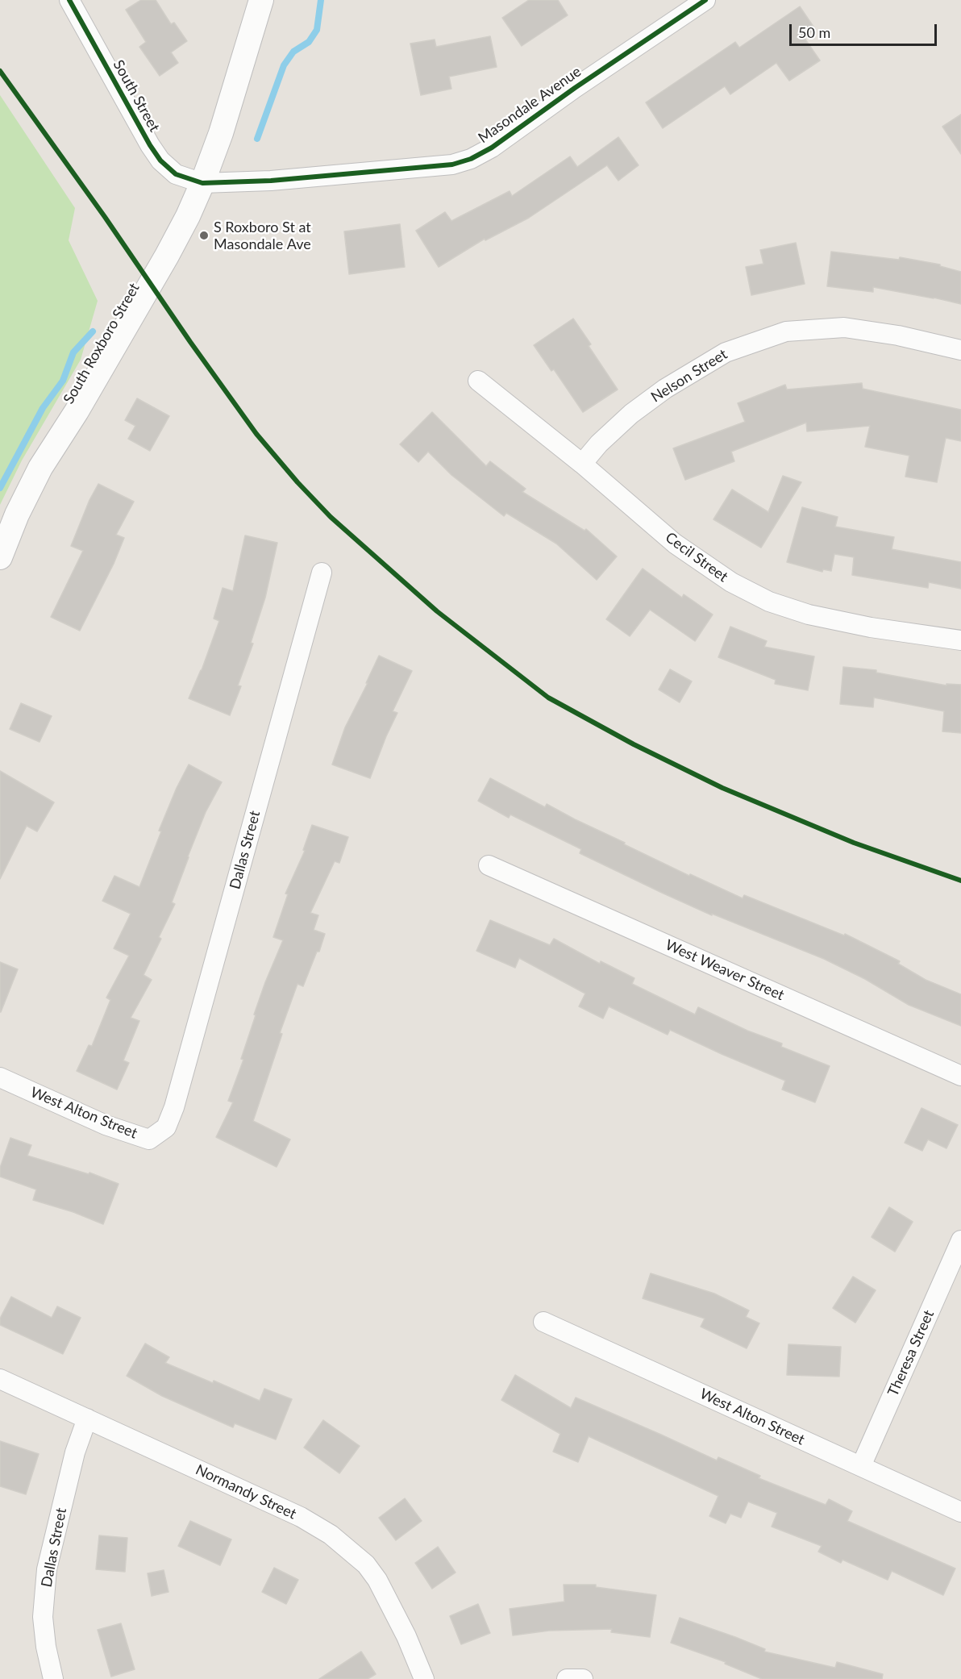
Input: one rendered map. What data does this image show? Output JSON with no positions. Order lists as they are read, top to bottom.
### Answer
{
  "streets": {
    "street": [
      "South Street",
      "Masondale Avenue",
      "South Roxboro Street",
      "Nelson Street",
      "Cecil Street",
      "Dallas Street",
      "West Weaver Street",
      "West Alton Street",
      "Theresa Street",
      "Normandy Street"
    ]
  },
  "crossings": [
    ["South Street", "Masondale Avenue"],
    ["South Street", "South Roxboro Street"],
    ["Masondale Avenue", "South Roxboro Street"],
    ["Nelson Street", "Cecil Street"],
    ["Dallas Street", "West Alton Street"],
    ["Dallas Street", "Normandy Street"],
    ["West Alton Street", "Theresa Street"]
  ],
  "places": ["S Roxboro St at Masondale Ave"],
  "scale_bar": "50 m"
}
